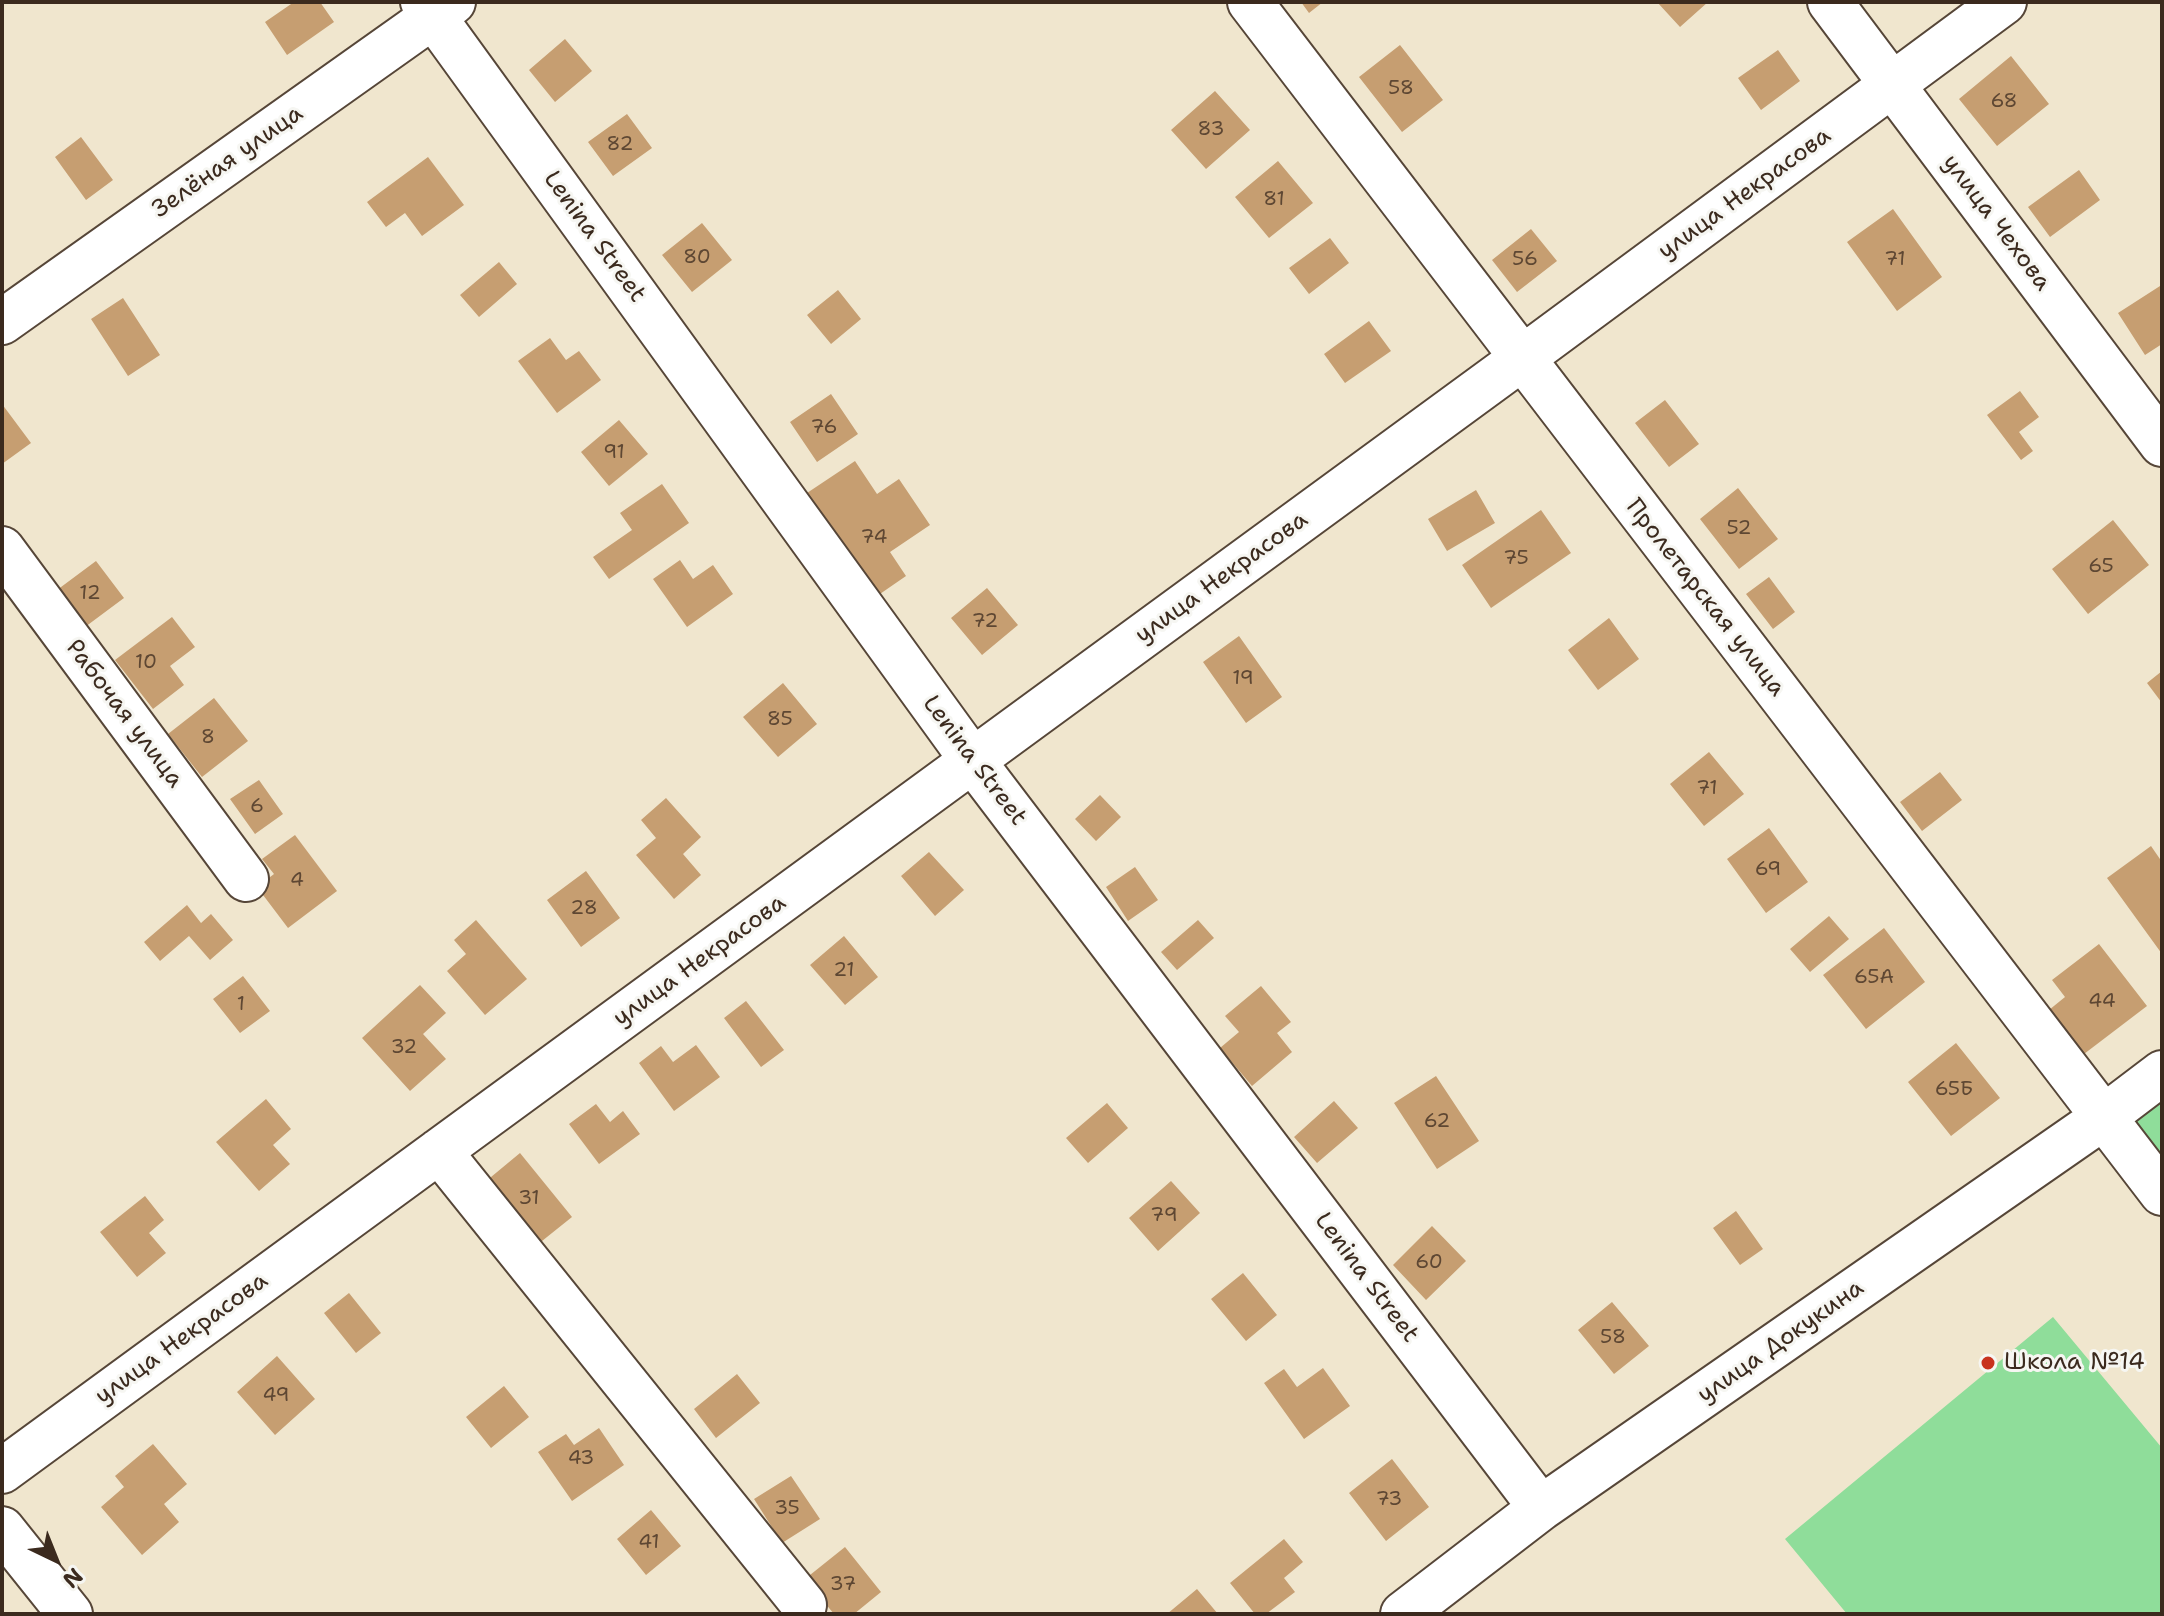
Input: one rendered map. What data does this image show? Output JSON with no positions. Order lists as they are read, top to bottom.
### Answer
{
  "streets": {
    "street": [
      "Зелёная улица",
      "улица Некрасова",
      "улица Чехова",
      "Lenina Street",
      "Пролетарская улица",
      "Рабочая улица",
      "улица Докукина"
    ]
  },
  "crossings": [
    ["Зелёная улица", "Lenina Street"],
    ["улица Некрасова", "улица Чехова"],
    ["улица Некрасова", "Lenina Street"],
    ["улица Некрасова", "Пролетарская улица"],
    ["Lenina Street", "улица Докукина"],
    ["Пролетарская улица", "улица Докукина"]
  ],
  "places": ["Школа №14"],
  "house_numbers": [
    "58",
    "68",
    "83",
    "82",
    "81",
    "80",
    "56",
    "71",
    "76",
    "91",
    "52",
    "74",
    "75",
    "65",
    "12",
    "72",
    "10",
    "19",
    "85",
    "8",
    "71",
    "6",
    "69",
    "4",
    "28",
    "21",
    "65А",
    "44",
    "1",
    "32",
    "65Б",
    "62",
    "31",
    "79",
    "60",
    "58",
    "49",
    "43",
    "73",
    "35",
    "41",
    "37"
  ],
  "north": "bottom right"
}
